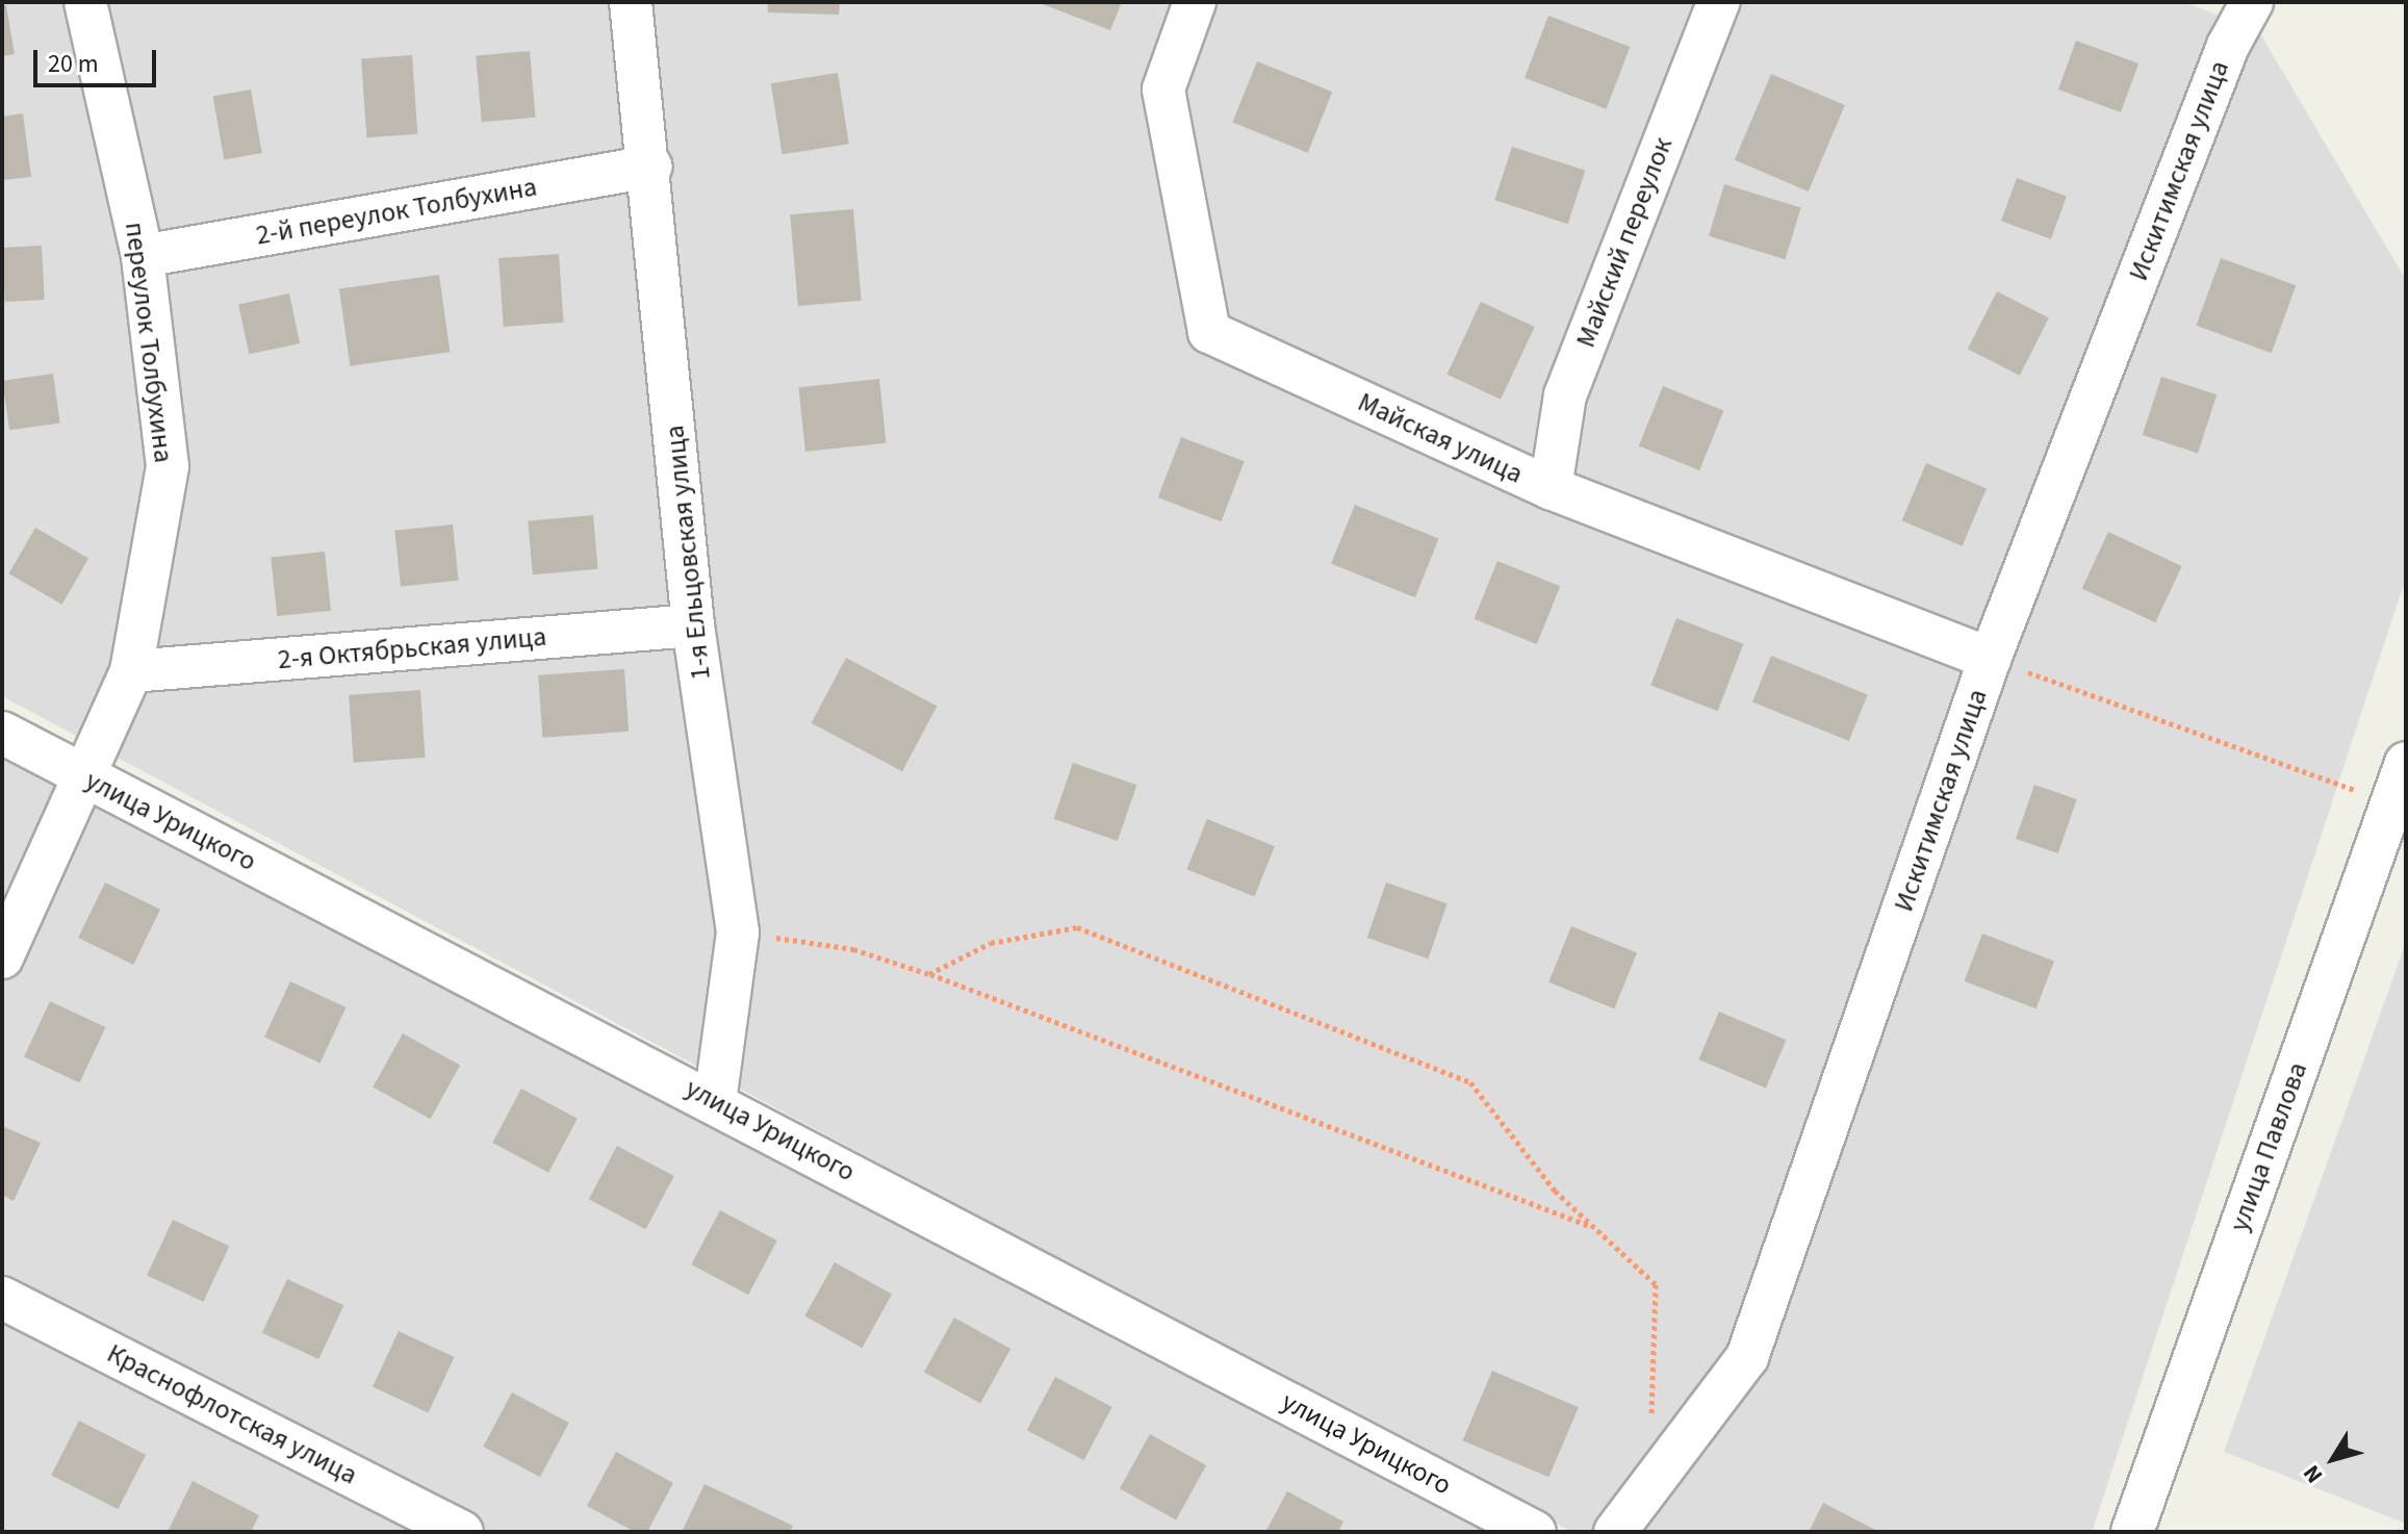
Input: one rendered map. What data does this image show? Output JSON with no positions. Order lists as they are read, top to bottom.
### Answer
{
  "streets": {
    "street": [
      "Искитимская улица",
      "2-й переулок Толбухина",
      "Майский переулок",
      "переулок Толбухина",
      "Майская улица",
      "1-я Ельцовская улица",
      "2-я Октябрьская улица",
      "улица Урицкого",
      "улица Павлова",
      "Краснофлотская улица"
    ]
  },
  "crossings": [
    ["Искитимская улица", "Майская улица"],
    ["2-й переулок Толбухина", "переулок Толбухина"],
    ["2-й переулок Толбухина", "1-я Ельцовская улица"],
    ["Майский переулок", "Майская улица"],
    ["переулок Толбухина", "2-я Октябрьская улица"],
    ["переулок Толбухина", "улица Урицкого"],
    ["1-я Ельцовская улица", "2-я Октябрьская улица"],
    ["1-я Ельцовская улица", "улица Урицкого"]
  ],
  "scale_bar": "20 m",
  "north": "bottom left"
}
